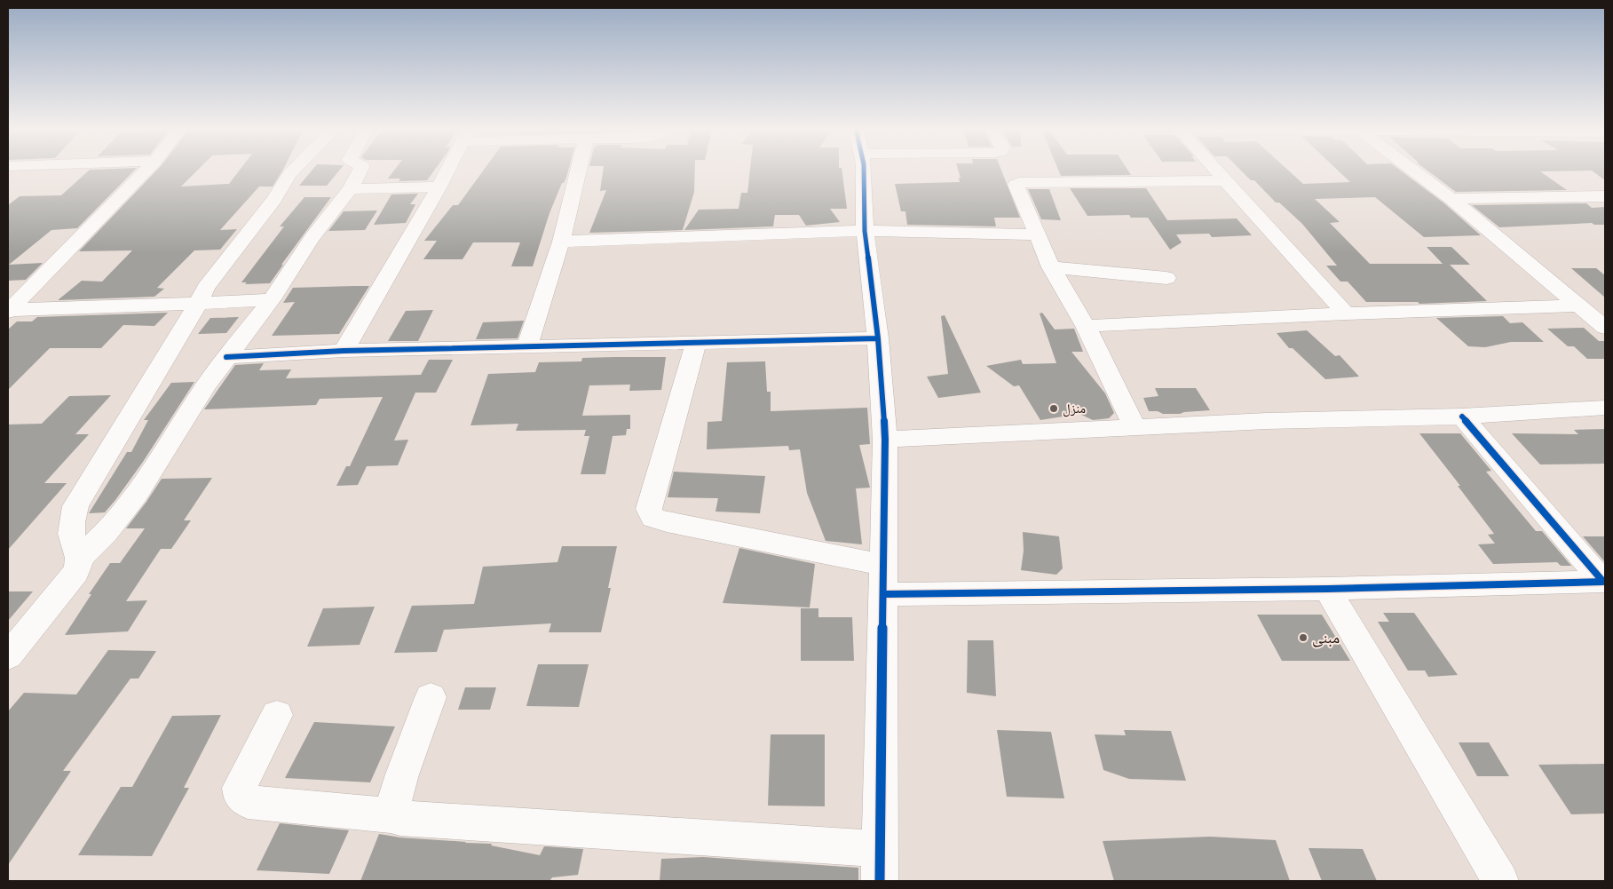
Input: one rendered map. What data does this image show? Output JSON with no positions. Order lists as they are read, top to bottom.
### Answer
{
  "places": ["منزل", "مبنى"]
}
